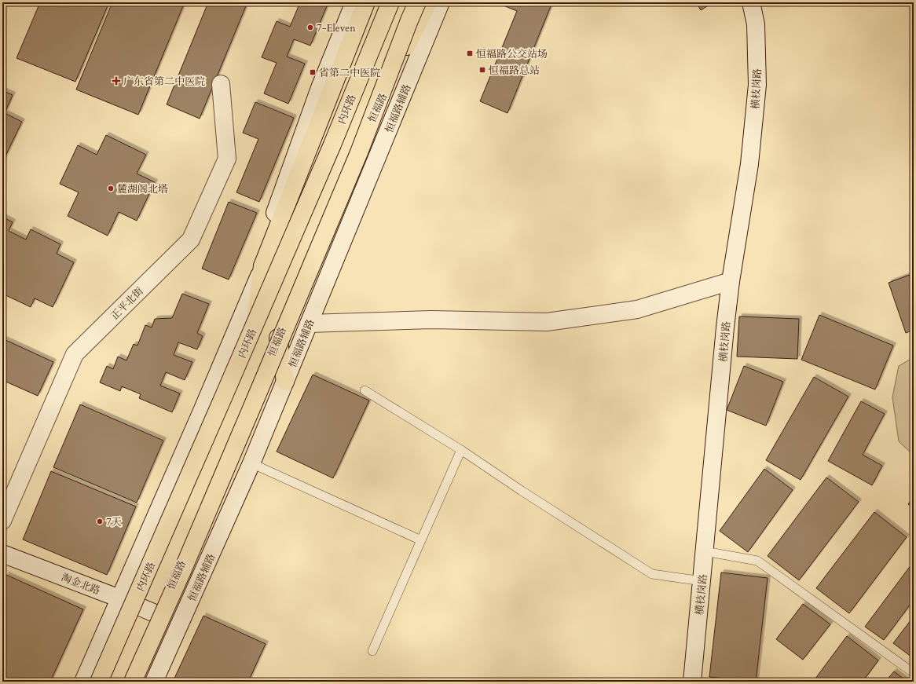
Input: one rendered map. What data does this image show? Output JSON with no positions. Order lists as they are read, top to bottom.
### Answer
{
  "streets": {
    "main road": ["恒福路", "内环路"],
    "street": [
      "横枝岗路",
      "恒福路辅路",
      "正平北街",
      "淘金北路"
    ]
  },
  "crossings": [
    ["恒福路", "淘金北路"]
  ],
  "places": {
    "other": ["7-Eleven", "麓湖阁北塔", "7天"],
    "transit": ["恒福路公交站场", "恒福路总站", "省第二中医院"],
    "health": ["广东省第二中医院"]
  }
}
